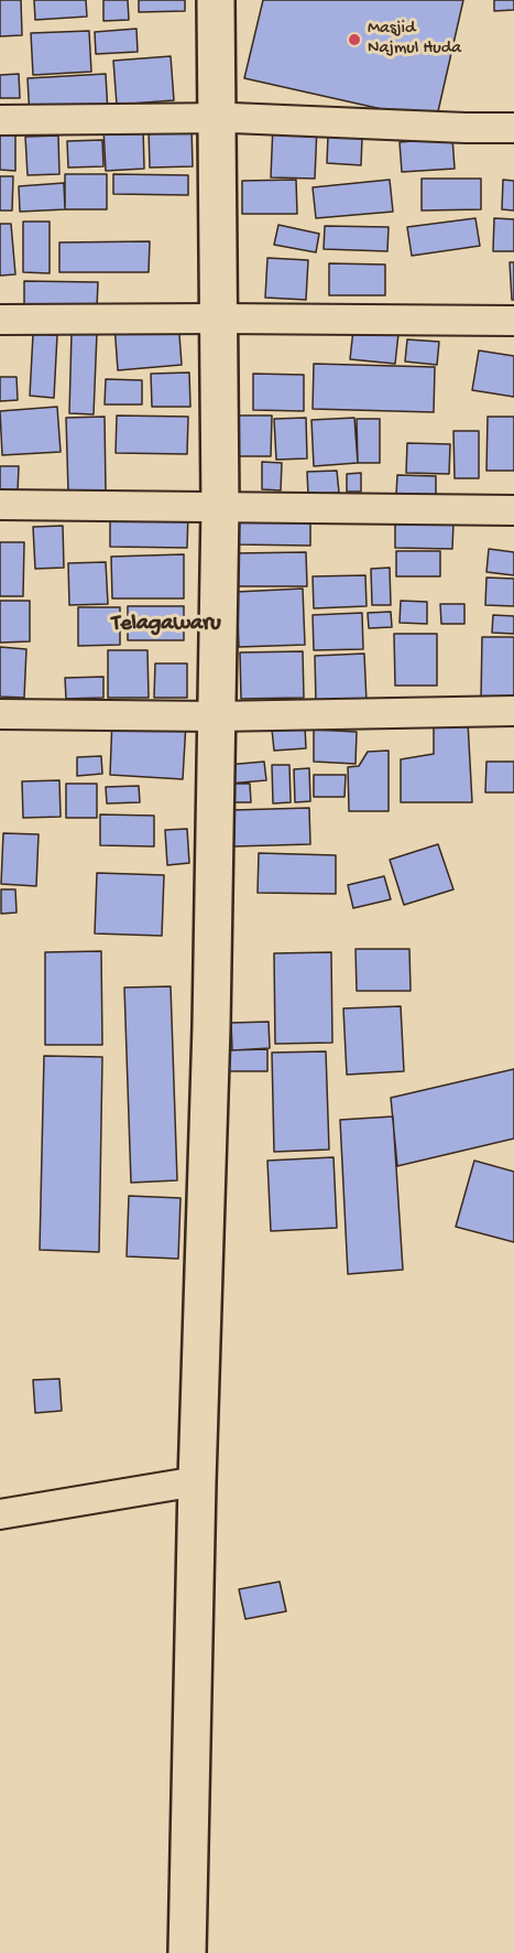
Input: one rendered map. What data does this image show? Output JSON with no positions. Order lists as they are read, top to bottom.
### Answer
{
  "districts": ["Telagawaru"],
  "places": ["Masjid Najmul Huda"]
}
